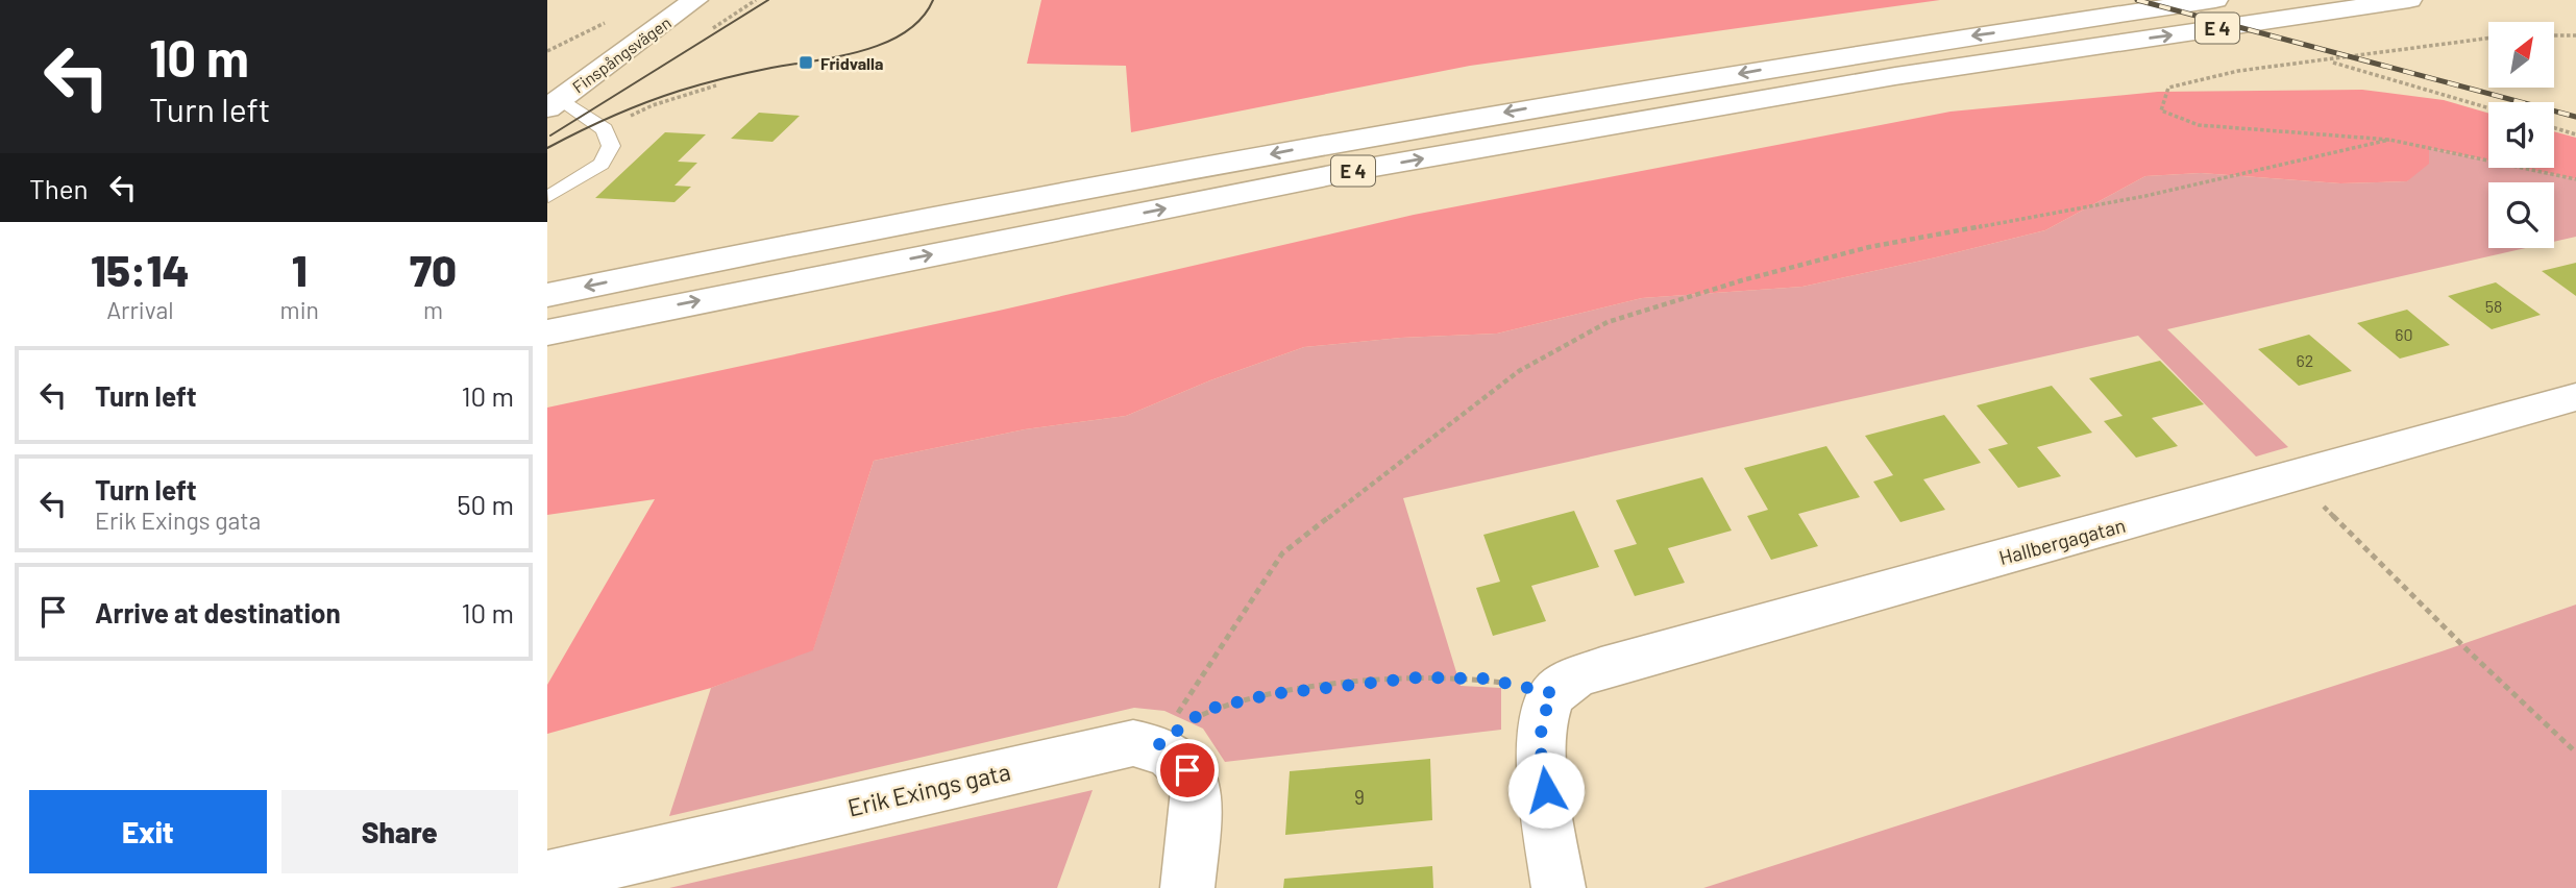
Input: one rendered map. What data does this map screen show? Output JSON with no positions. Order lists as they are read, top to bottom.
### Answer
{
  "streets": {
    "main road": [
      "E 4",
      "Finspångsvägen",
      "Hallbergagatan",
      "Erik Exings gata"
    ]
  },
  "places": {
    "transit": ["Fridvalla"]
  },
  "house_numbers": [
    "58",
    "60",
    "62",
    "9"
  ],
  "north": "top right",
  "page": {
    "turn": ["10 m", "Turn left"],
    "then": "Then",
    "eta": [
      "15:14",
      "Arrival",
      "1",
      "min",
      "70",
      "m"
    ],
    "list": [
      {
        "name": "Turn left",
        "value": "10 m"
      },
      {
        "name": "Turn left",
        "note": "Erik Exings gata",
        "value": "50 m"
      },
      {
        "name": "Arrive at destination",
        "value": "10 m"
      }
    ],
    "buttons": ["Exit", "Share"]
  }
}
